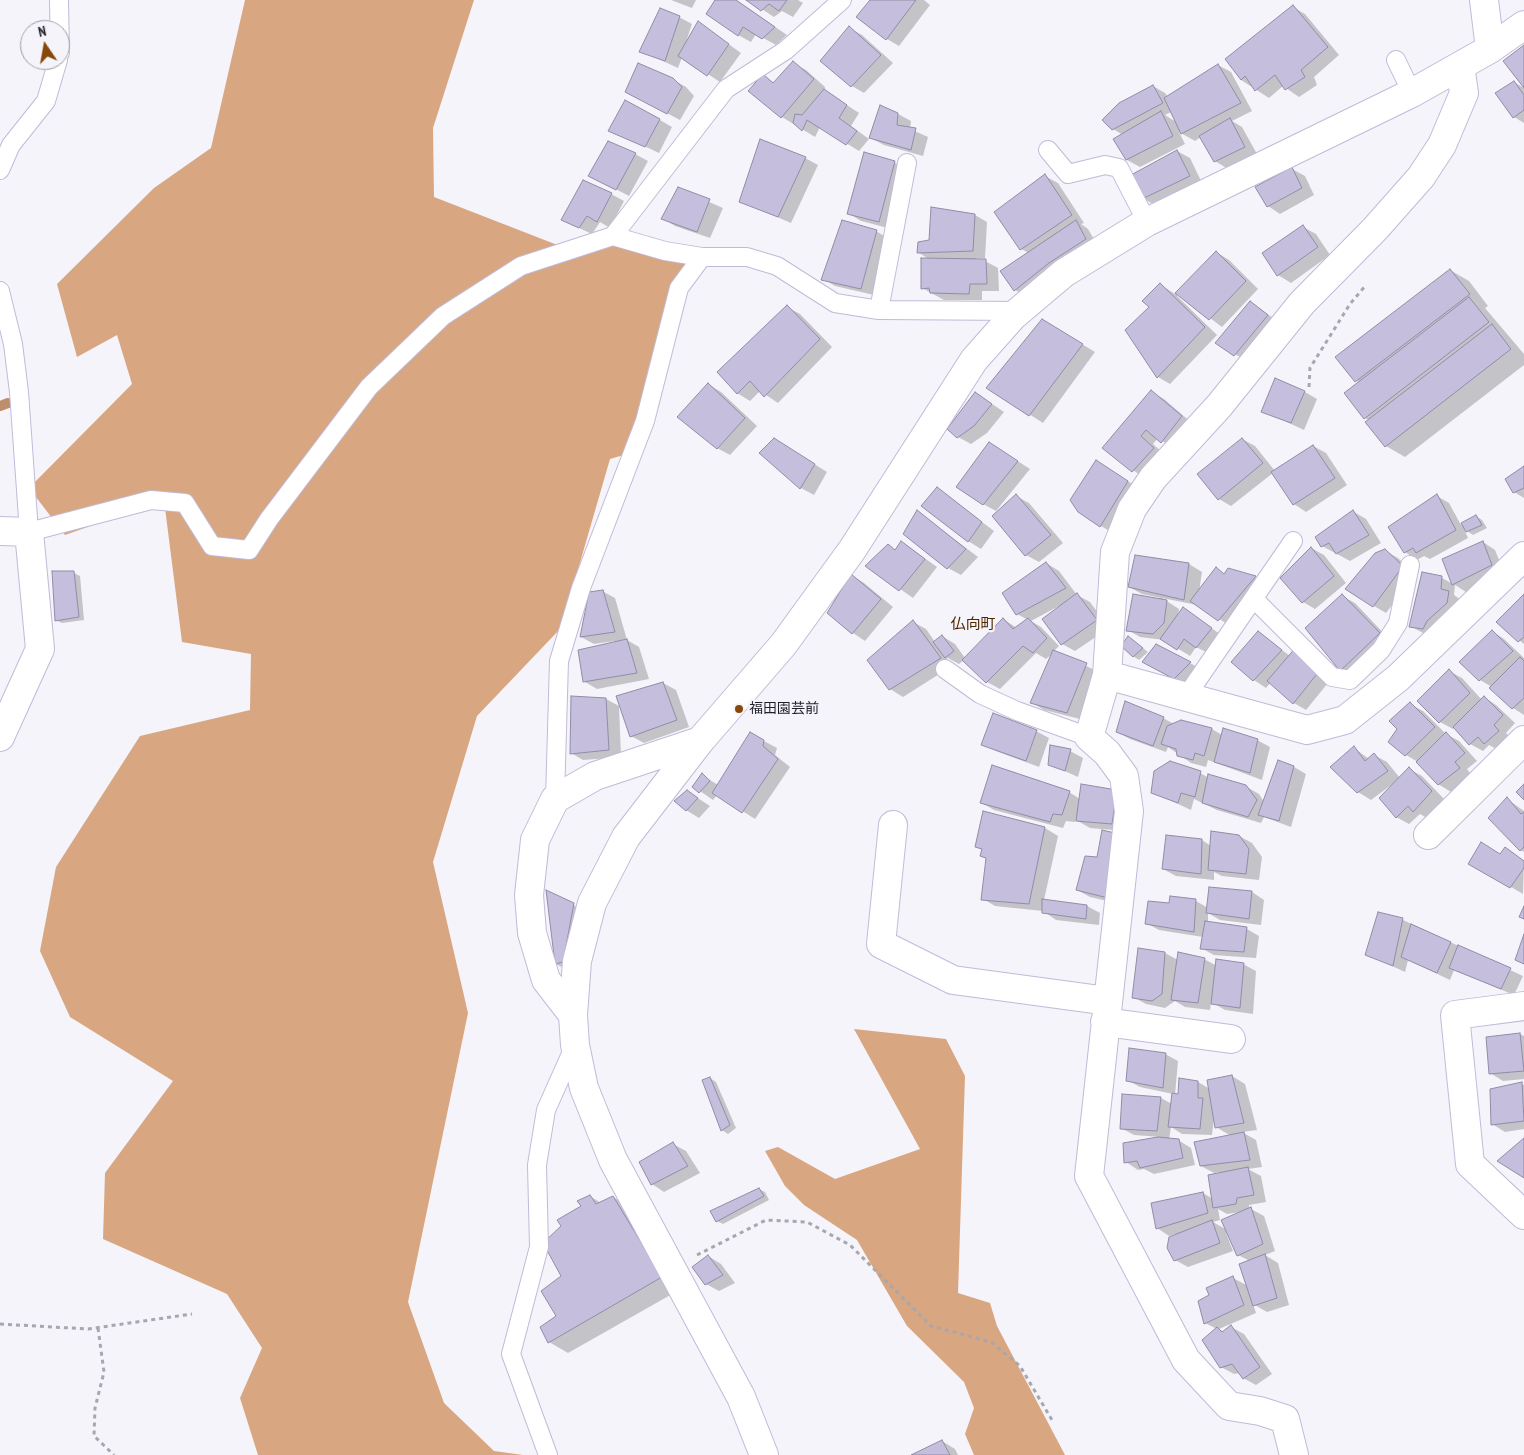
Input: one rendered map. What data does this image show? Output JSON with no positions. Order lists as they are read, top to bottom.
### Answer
{
  "districts": ["仏向町"],
  "places": ["福田園芸前"],
  "north": "top"
}
